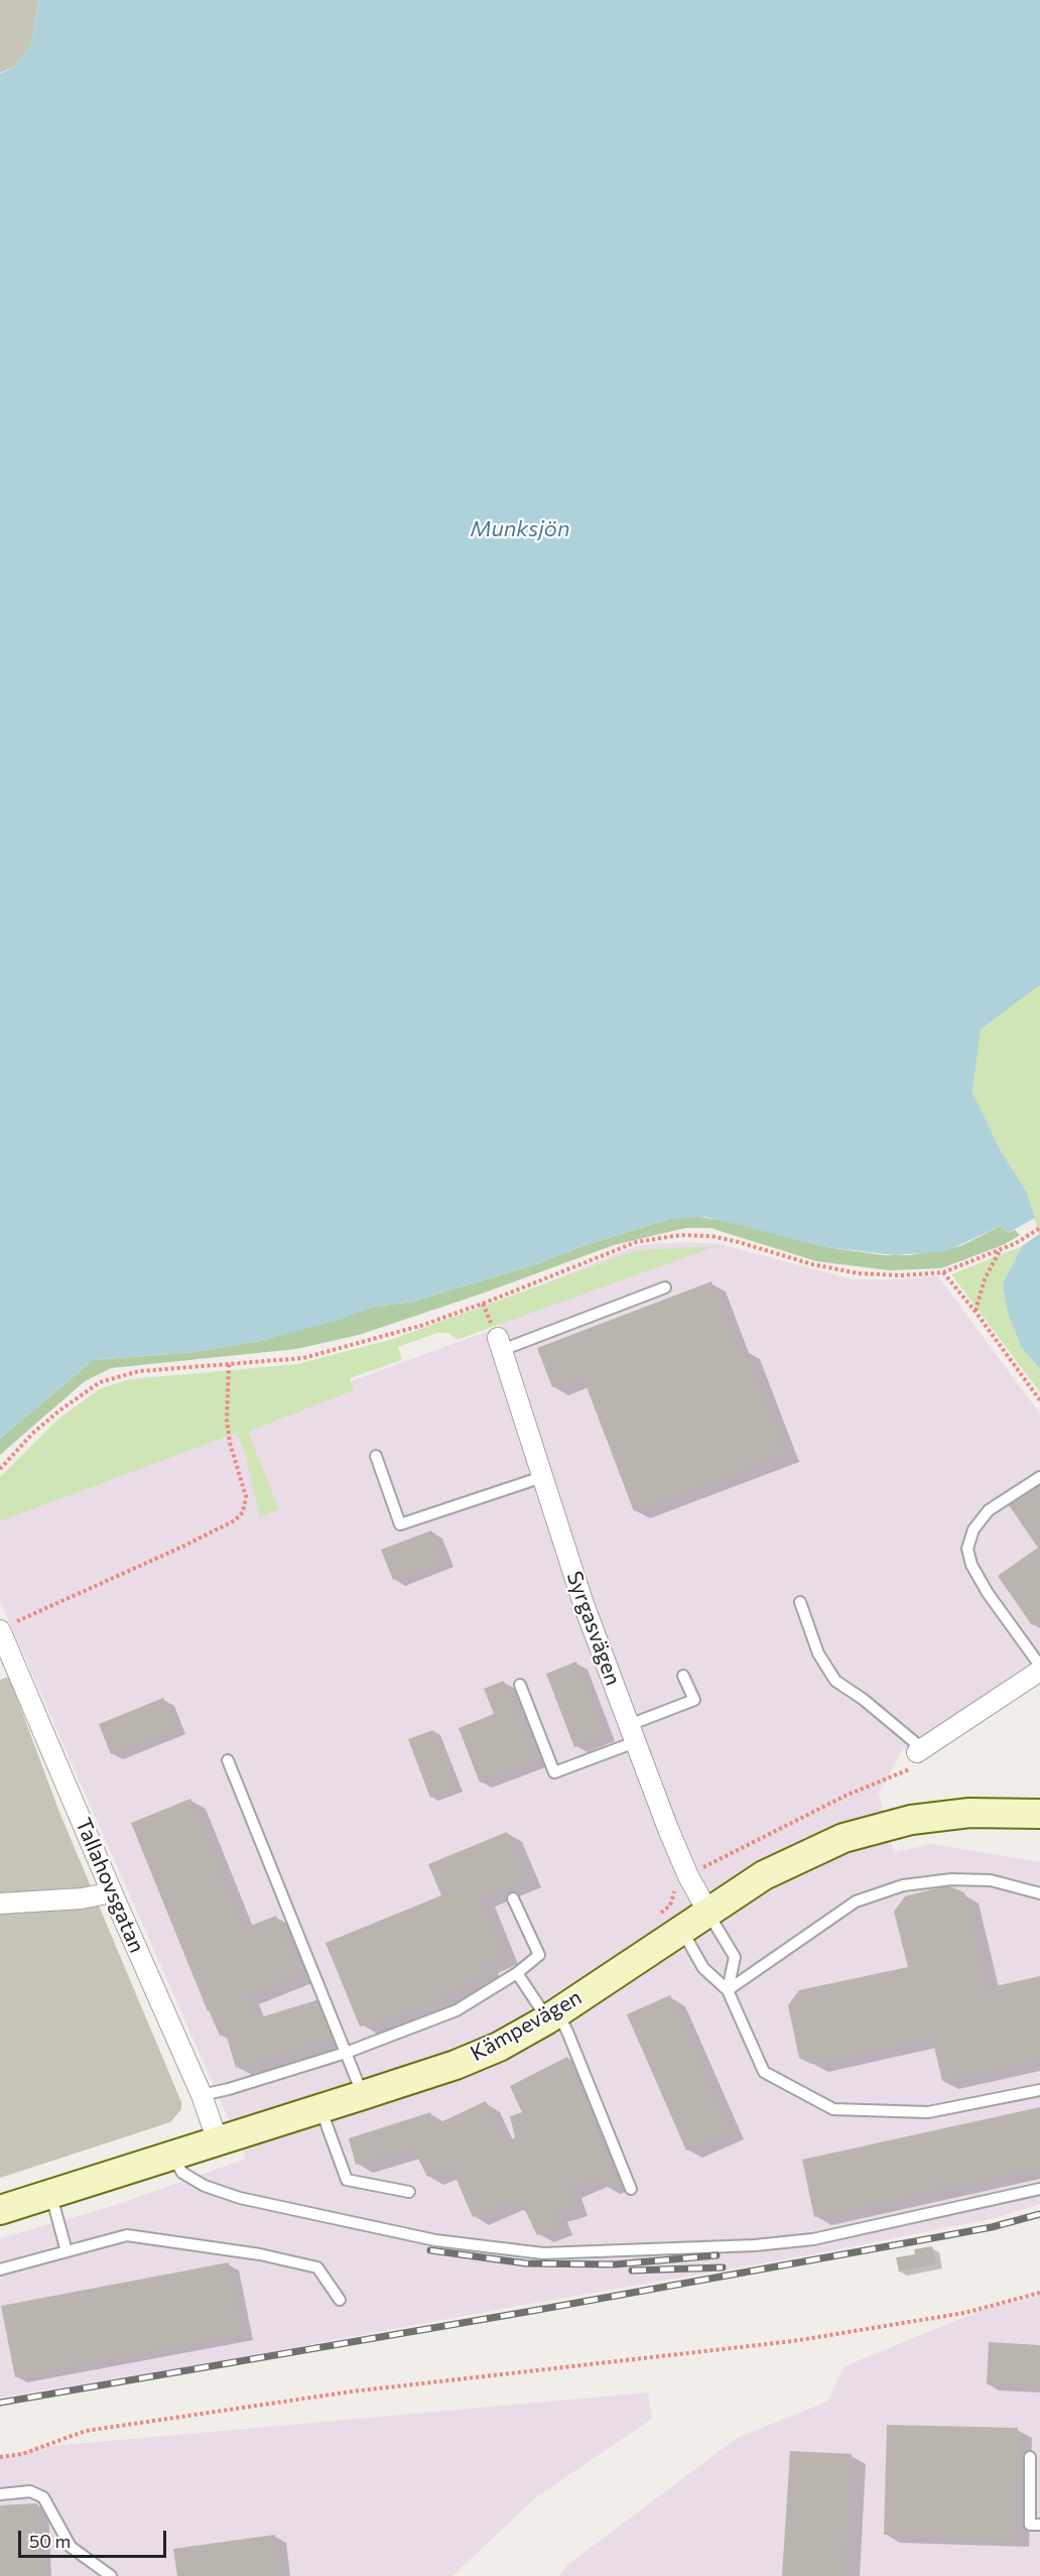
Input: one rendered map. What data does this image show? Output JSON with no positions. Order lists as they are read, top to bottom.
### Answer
{
  "streets": {
    "main road": ["Kämpevägen"],
    "street": ["Syrgasvägen", "Tallahovsgatan"]
  },
  "crossings": [
    ["Syrgasvägen", "Kämpevägen"],
    ["Tallahovsgatan", "Kämpevägen"]
  ],
  "water": ["Munksjön"],
  "scale_bar": "50 m"
}
